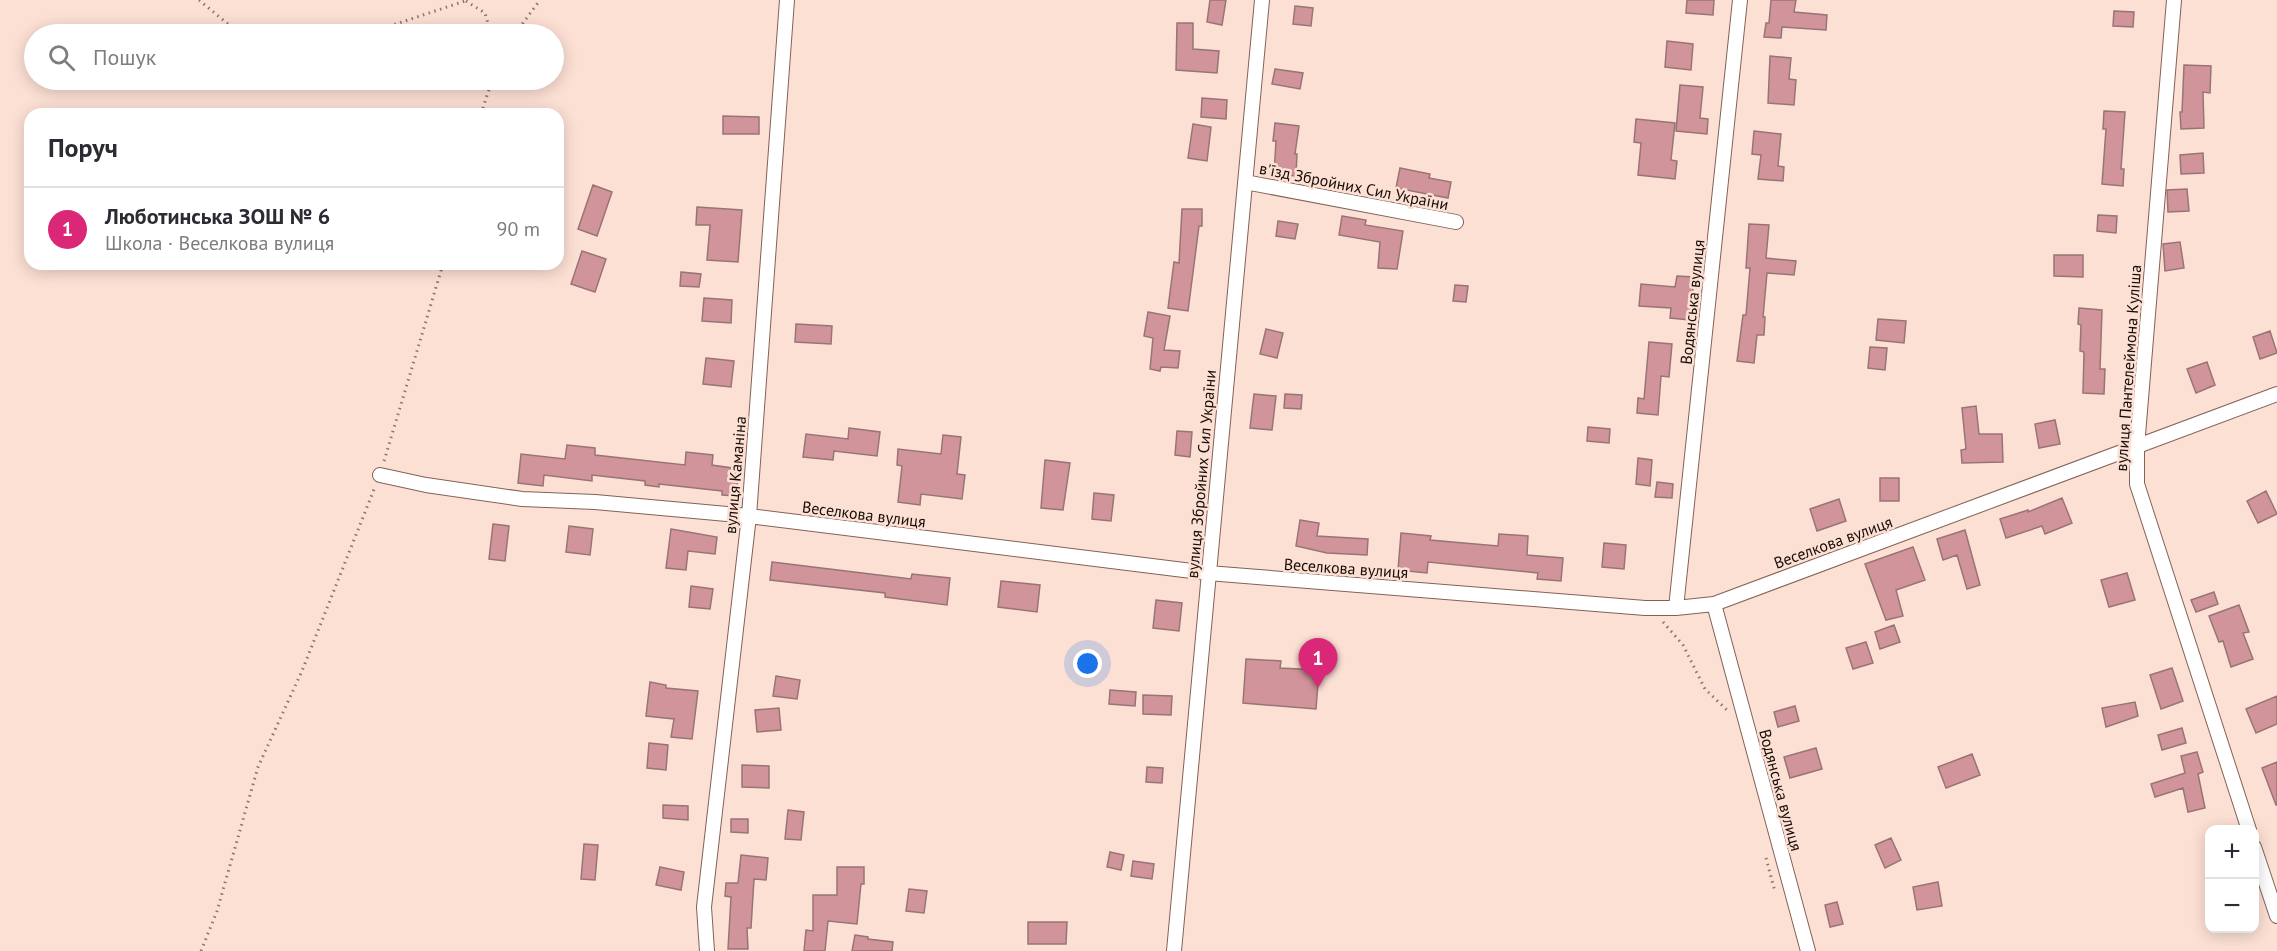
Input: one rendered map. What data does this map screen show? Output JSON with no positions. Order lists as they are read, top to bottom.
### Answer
{
  "streets": {
    "street": [
      "в'їзд Збройних Сил України",
      "Водянська вулиця",
      "вулиця Пантелеймона Куліша",
      "вулиця Збройних Сил України",
      "вулиця Каманіна",
      "Веселкова вулиця"
    ]
  },
  "crossings": [
    ["в'їзд Збройних Сил України", "вулиця Збройних Сил України"],
    ["Водянська вулиця", "Веселкова вулиця"],
    ["вулиця Пантелеймона Куліша", "Веселкова вулиця"],
    ["вулиця Збройних Сил України", "Веселкова вулиця"],
    ["вулиця Каманіна", "Веселкова вулиця"]
  ],
  "page": {
    "search": "Пошук",
    "heading": "Поруч",
    "list": [
      {
        "mark": "1",
        "name": "Люботинська ЗОШ № 6",
        "note": "Школа · Веселкова вулиця",
        "value": "90 m"
      }
    ],
    "pins": "1",
    "map_buttons": ["+", "−"]
  }
}
